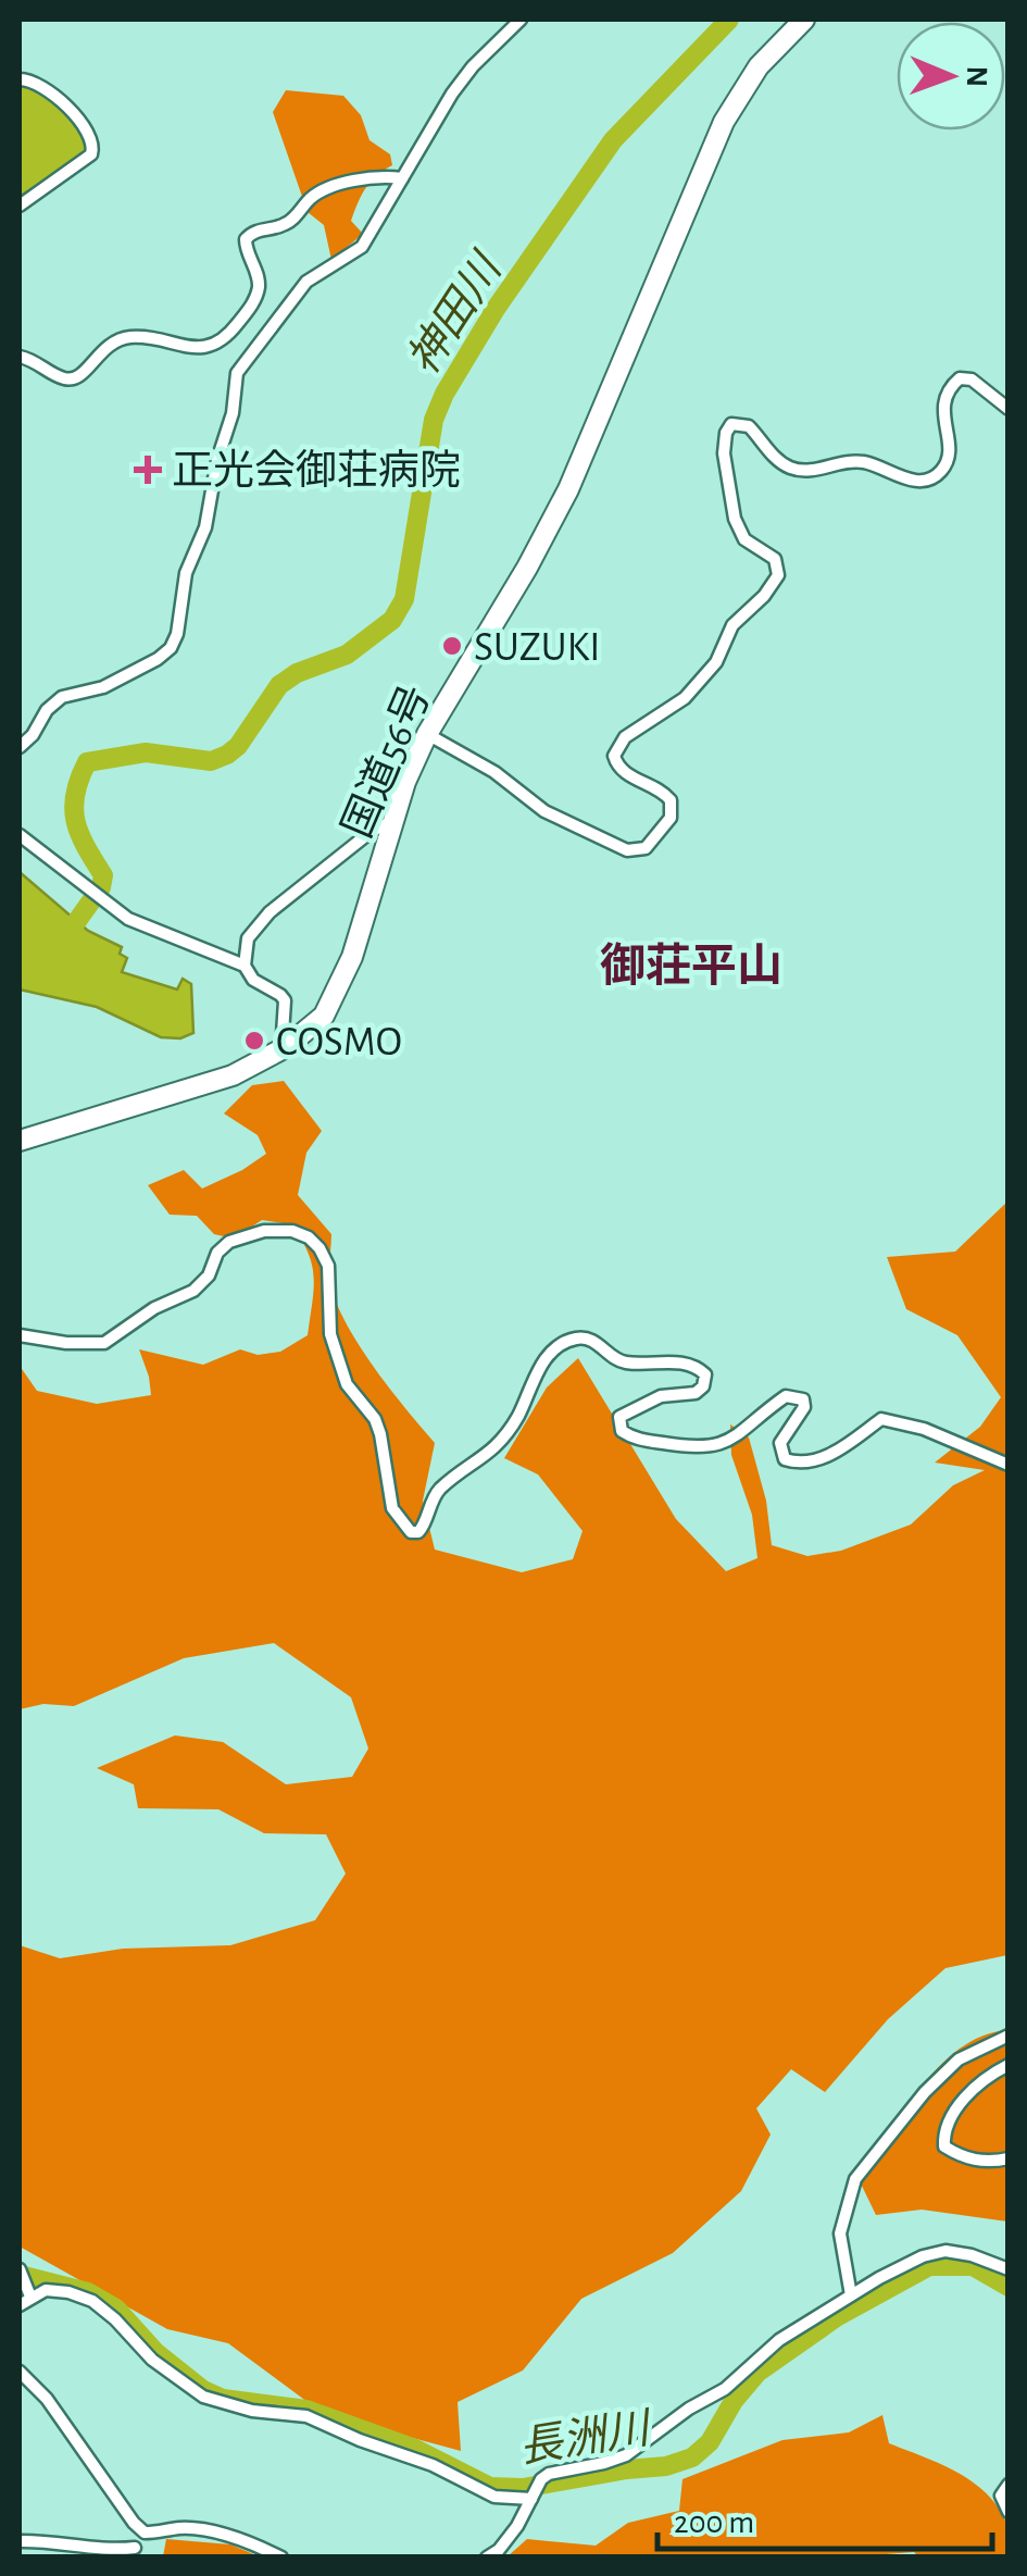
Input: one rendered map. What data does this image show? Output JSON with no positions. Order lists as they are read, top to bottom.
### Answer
{
  "streets": {
    "highway": ["国道56号"]
  },
  "districts": ["御荘平山"],
  "water": ["神田川", "長洲川"],
  "places": {
    "health": ["正光会御荘病院"],
    "other": ["SUZUKI", "COSMO"]
  },
  "scale_bar": "200 m",
  "north": "right"
}
